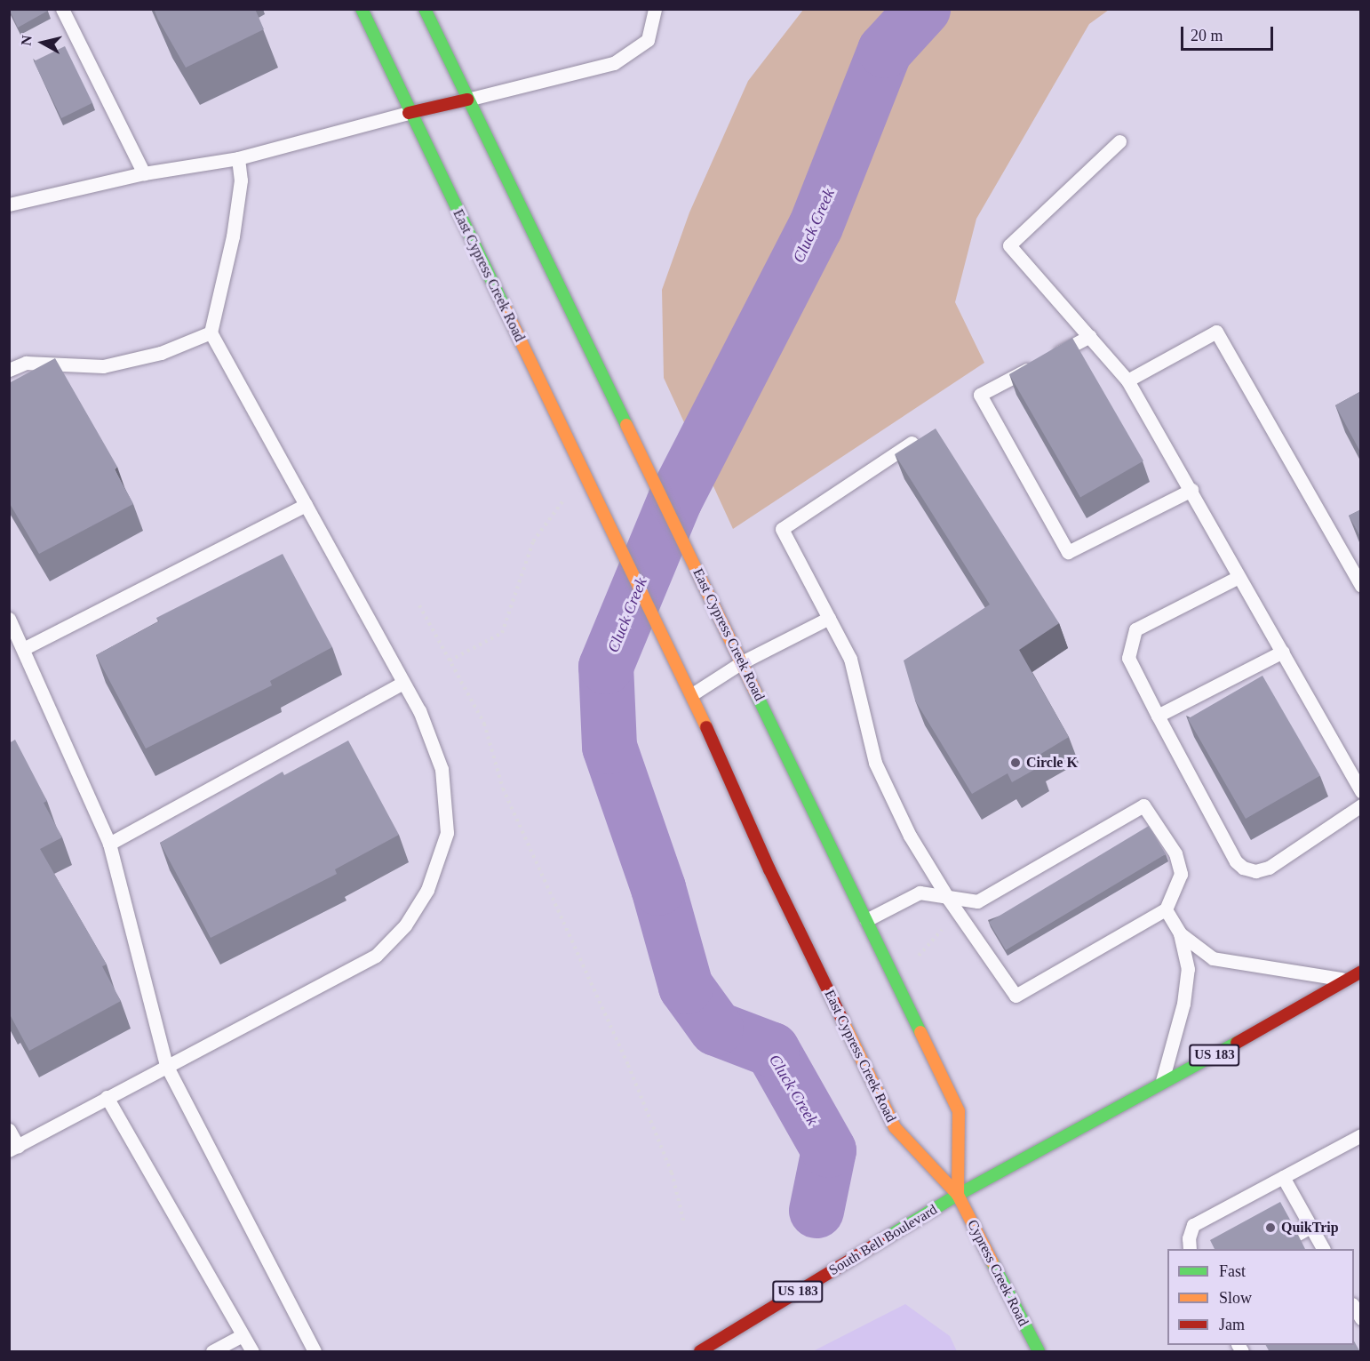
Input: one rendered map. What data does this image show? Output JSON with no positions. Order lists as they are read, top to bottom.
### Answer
{
  "streets": {
    "main road": [
      "East Cypress Creek Road",
      "US 183",
      "South Bell Boulevard",
      "Cypress Creek Road"
    ]
  },
  "crossings": [
    ["East Cypress Creek Road", "US 183"],
    ["East Cypress Creek Road", "South Bell Boulevard"],
    ["East Cypress Creek Road", "Cypress Creek Road"],
    ["US 183", "South Bell Boulevard"],
    ["US 183", "Cypress Creek Road"],
    ["South Bell Boulevard", "Cypress Creek Road"]
  ],
  "water": ["Cluck Creek"],
  "places": ["Circle K", "QuikTrip"],
  "legend": ["Fast", "Slow", "Jam"],
  "scale_bar": "20 m",
  "north": "left"
}
